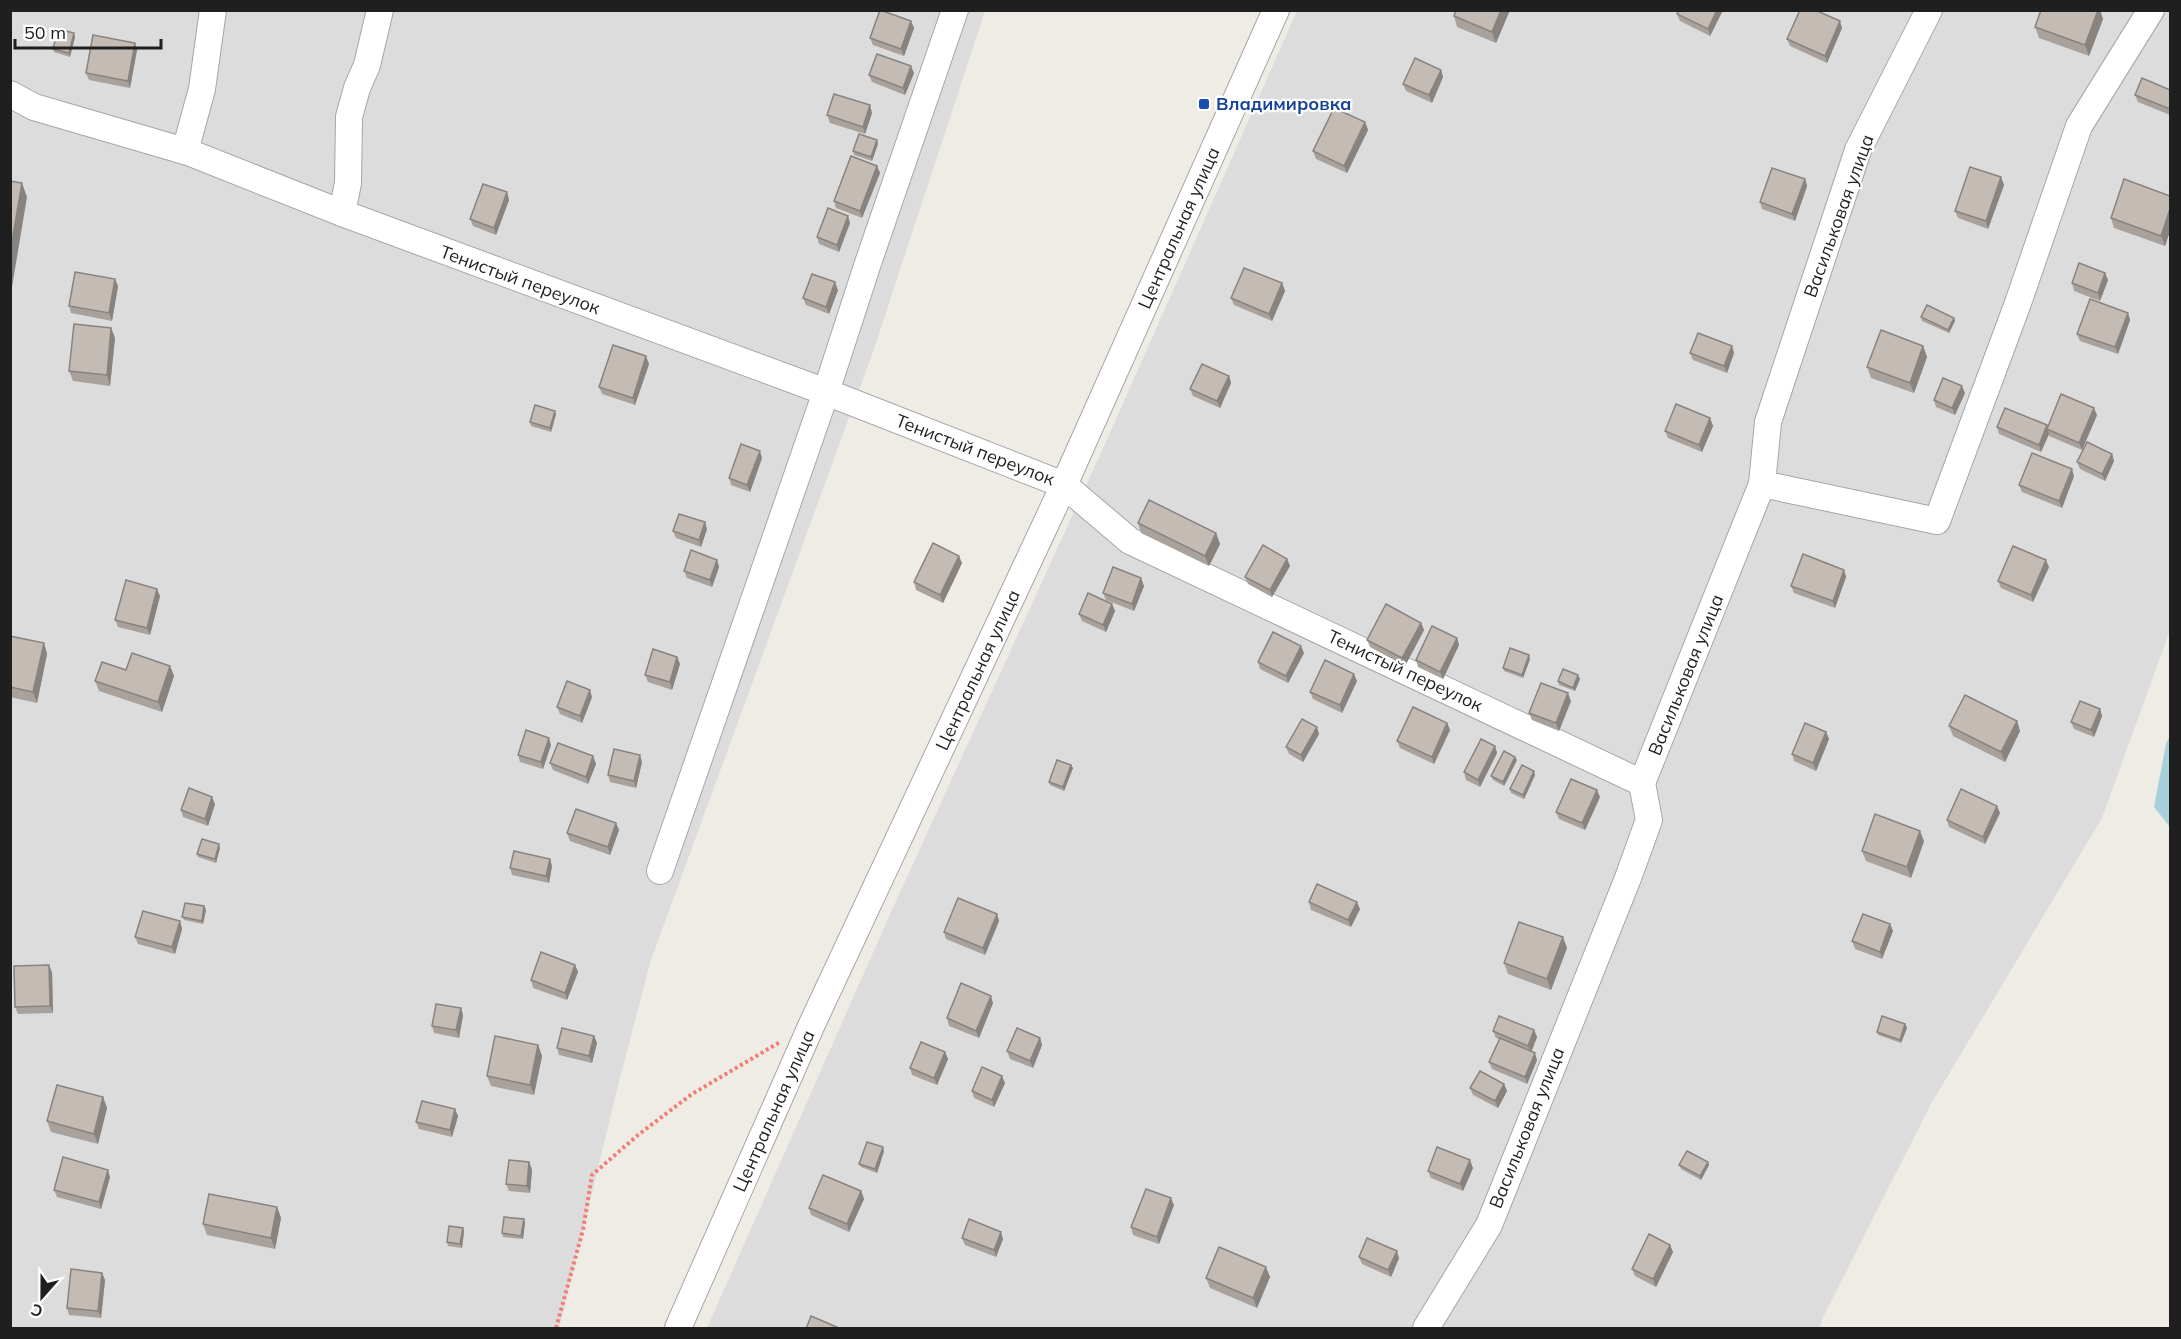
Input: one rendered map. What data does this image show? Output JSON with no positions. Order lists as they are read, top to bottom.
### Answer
{
  "streets": {
    "street": ["Васильковая улица", "Центральная улица", "Тенистый переулок"]
  },
  "crossings": [
    ["Васильковая улица", "Тенистый переулок"],
    ["Центральная улица", "Тенистый переулок"]
  ],
  "places": {
    "transit": ["Владимировка"]
  },
  "scale_bar": "50 m",
  "north": "bottom"
}
